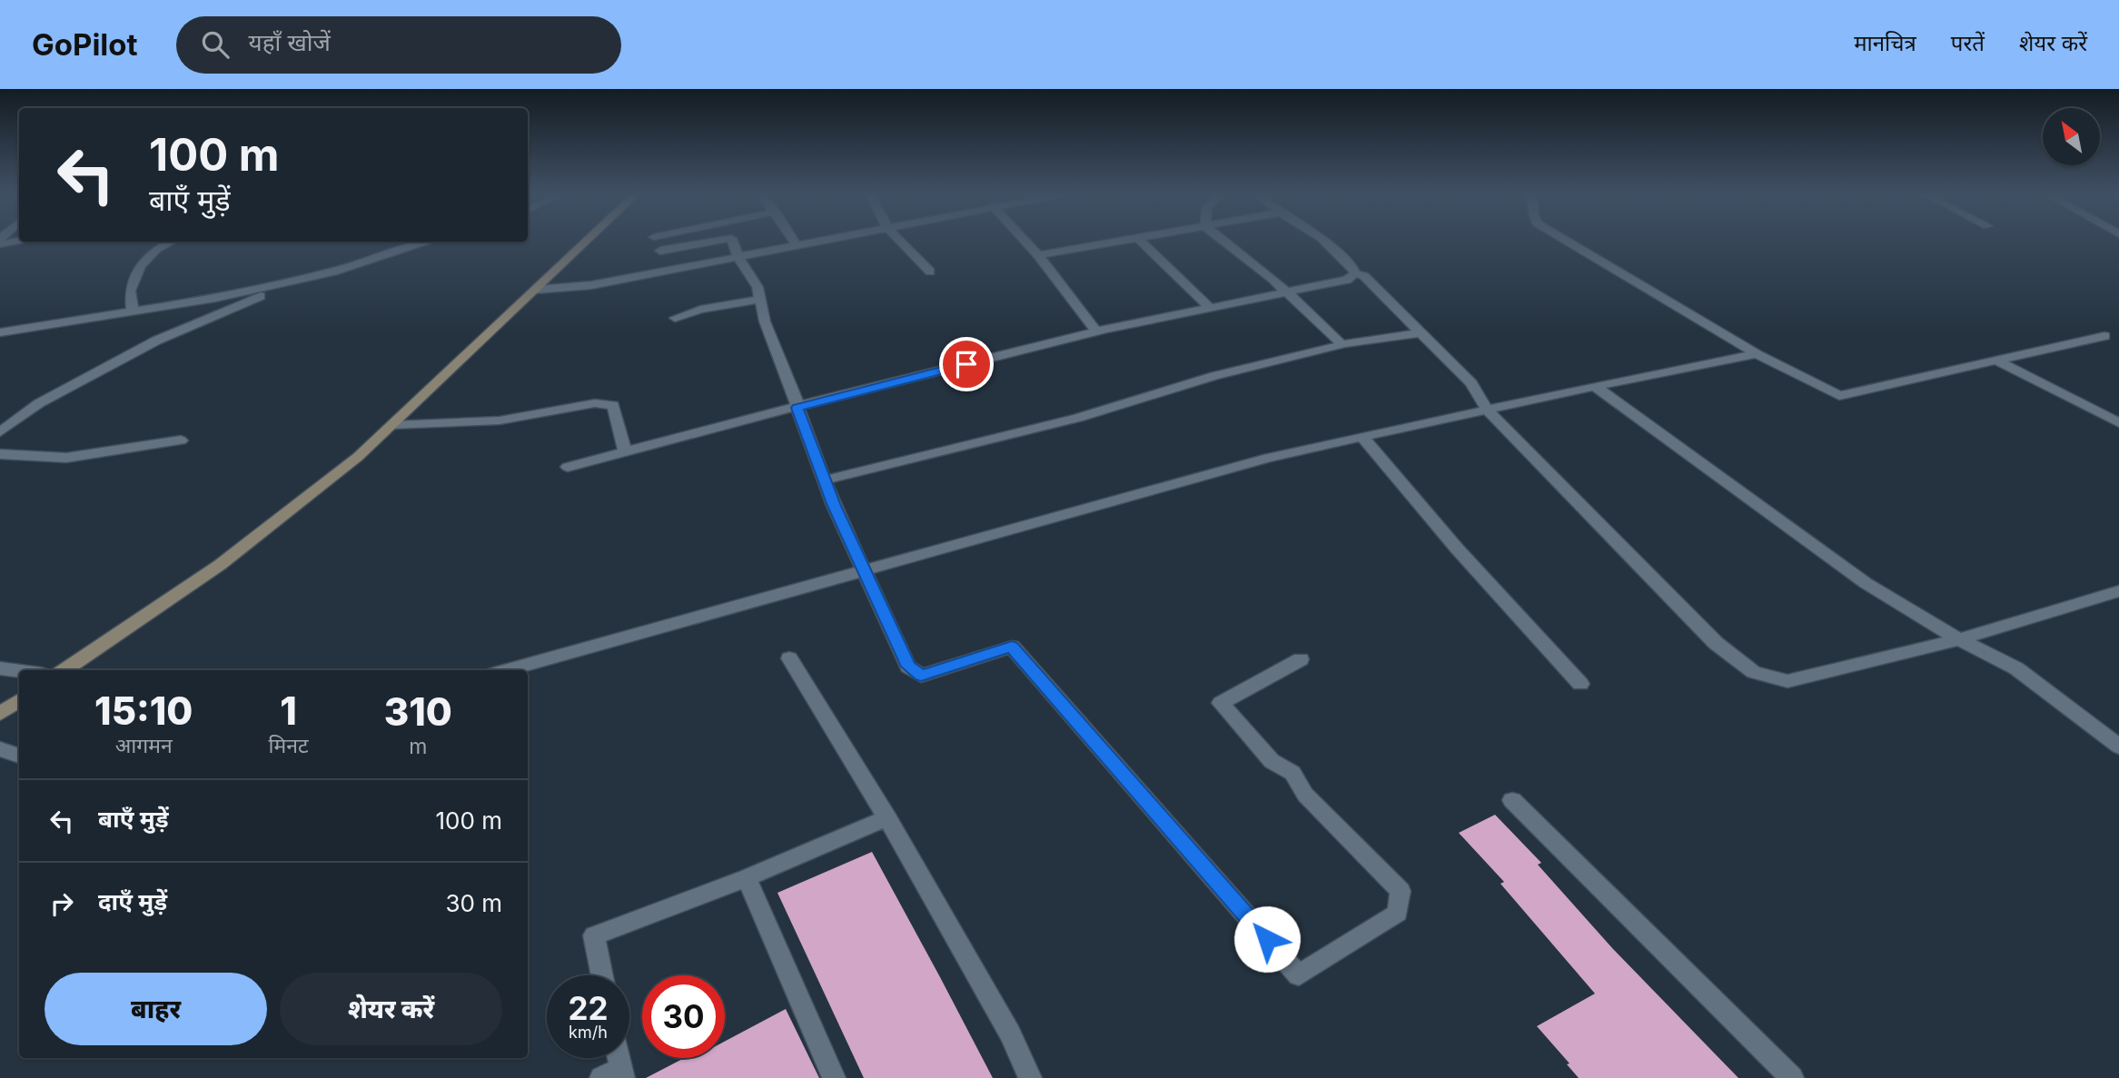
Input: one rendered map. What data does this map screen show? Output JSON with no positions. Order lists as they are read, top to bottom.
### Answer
{
  "north": "top left",
  "page": {
    "header": "GoPilot",
    "search": "यहाँ खोजें",
    "nav": ["मानचित्र", "परतें", "शेयर करें"],
    "turn": ["100 m", "बाएँ मुड़ें"],
    "eta": [
      "15:10",
      "आगमन",
      "1",
      "मिनट",
      "310",
      "m"
    ],
    "list": [
      {
        "name": "बाएँ मुड़ें",
        "value": "100 m"
      },
      {
        "name": "दाएँ मुड़ें",
        "value": "30 m"
      }
    ],
    "buttons": ["बाहर", "शेयर करें"],
    "speed": "22 km/h",
    "limit": "30"
  }
}
